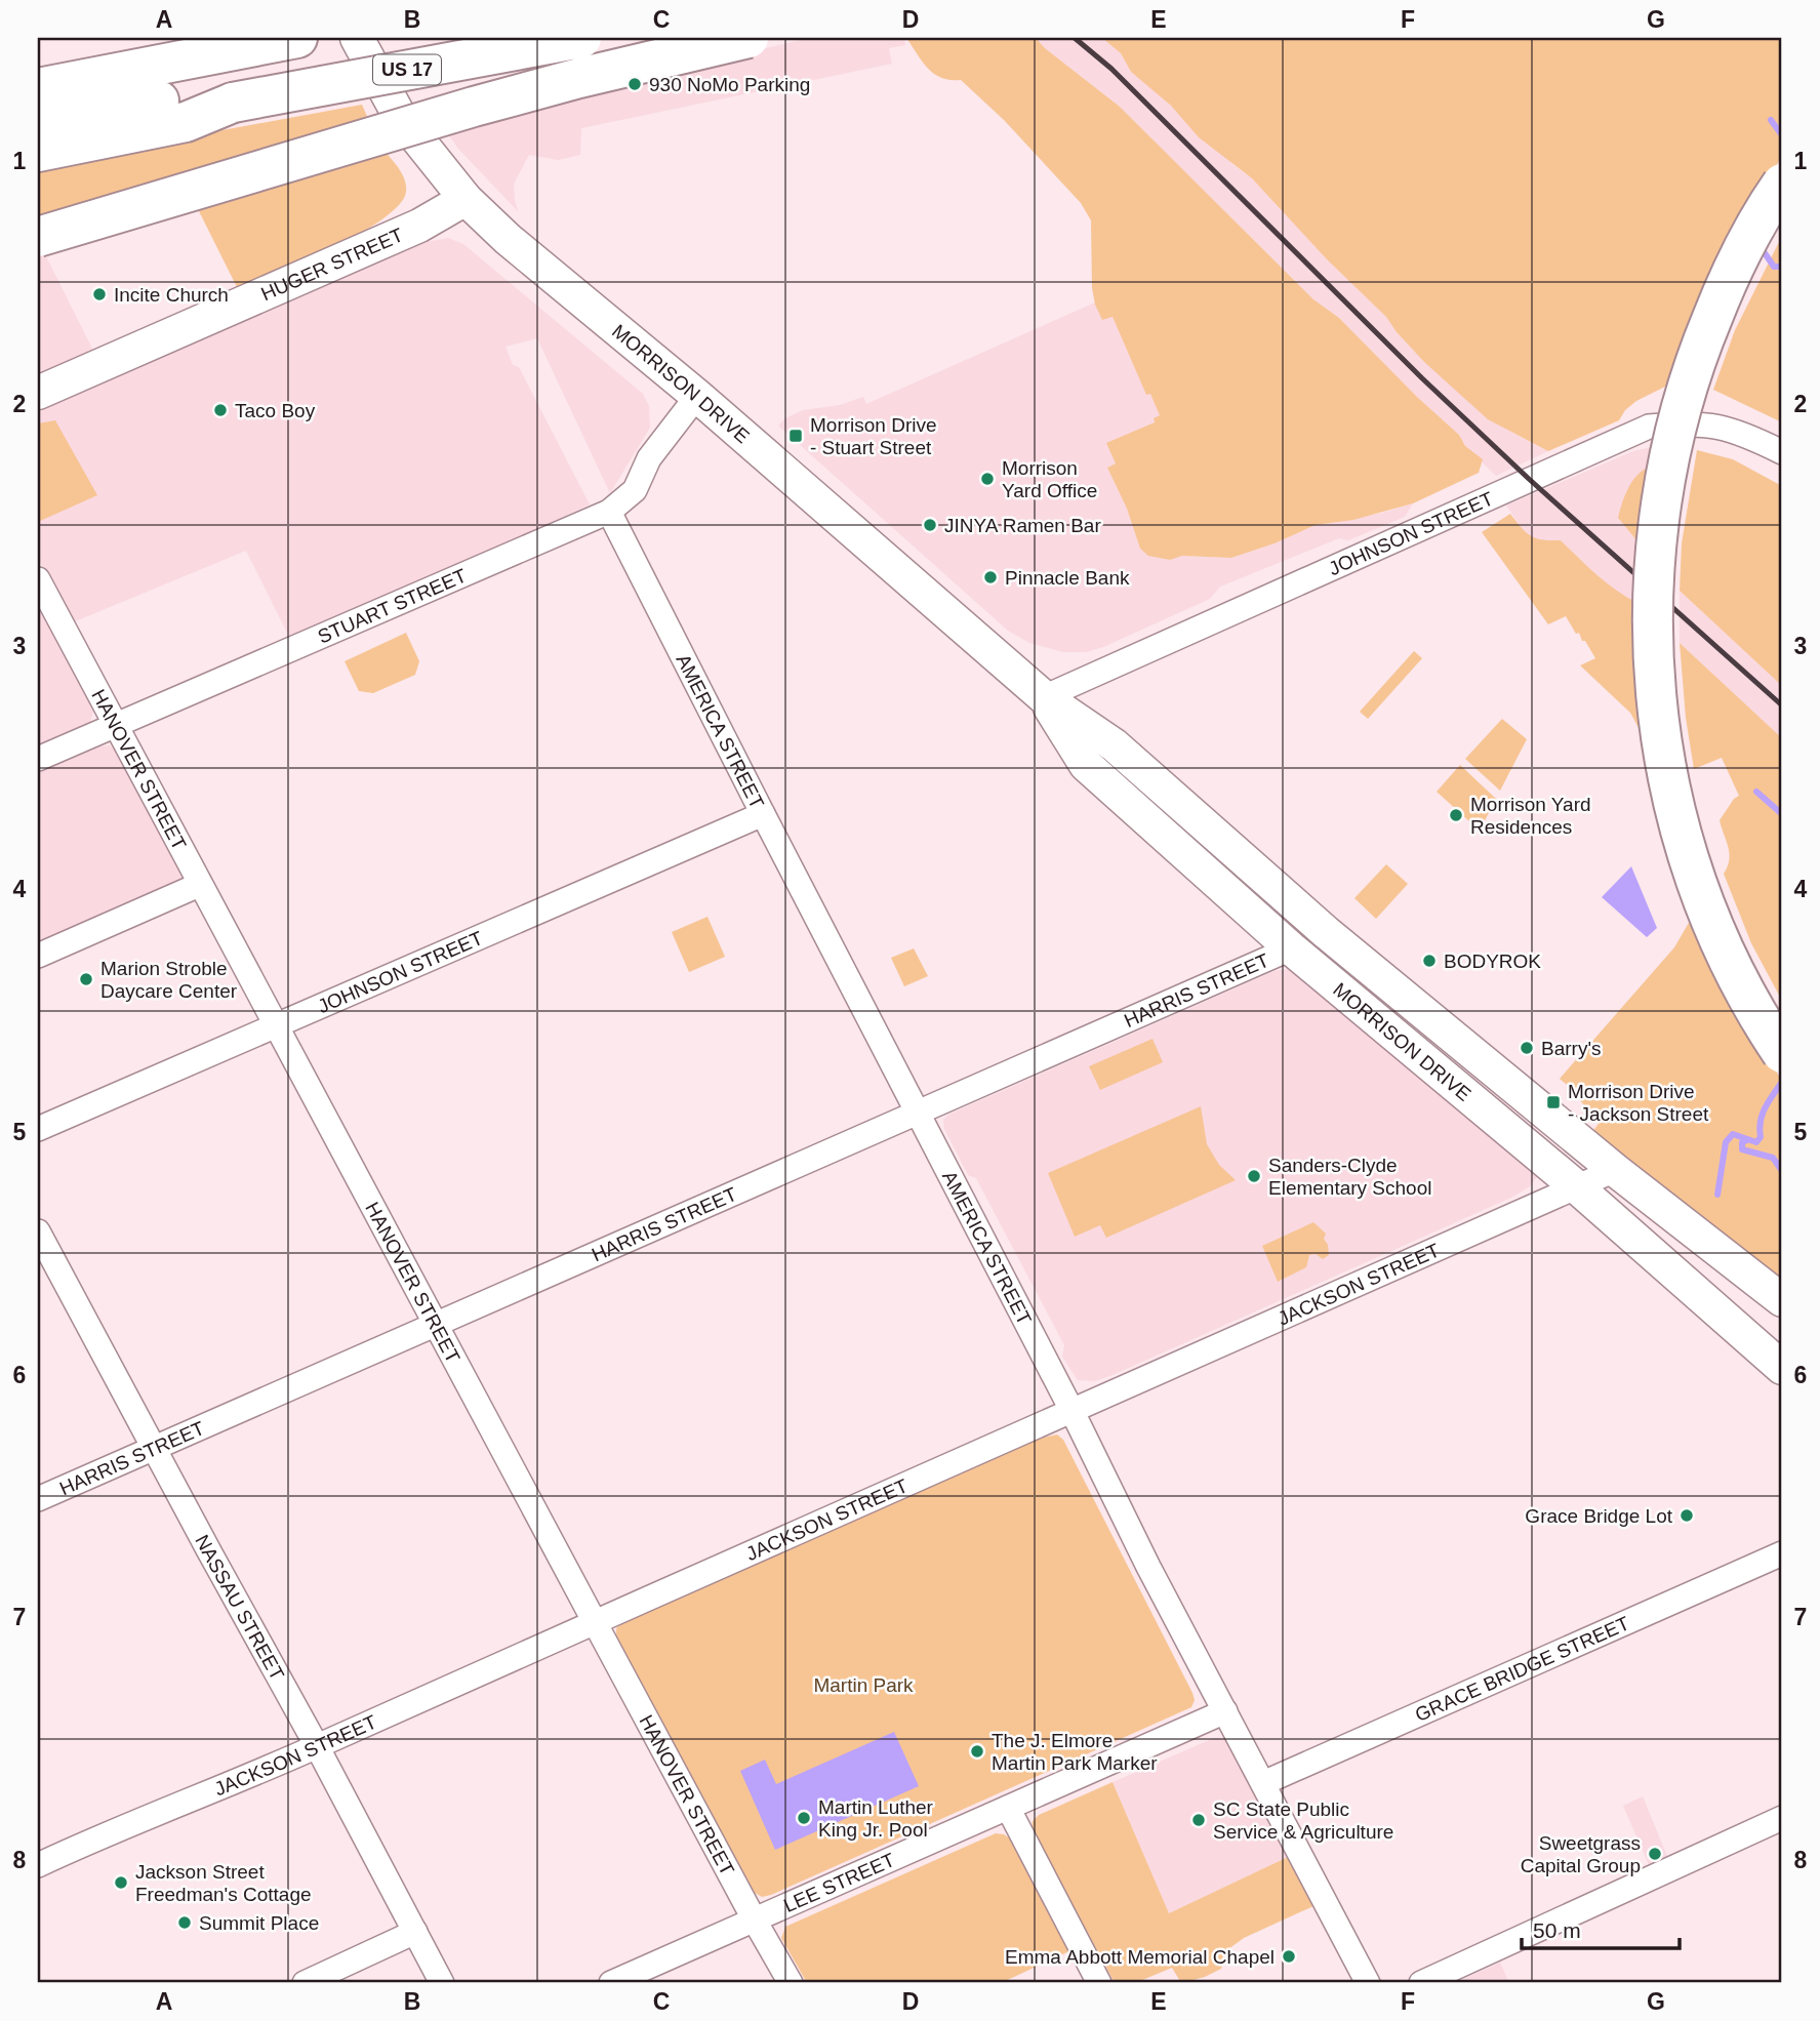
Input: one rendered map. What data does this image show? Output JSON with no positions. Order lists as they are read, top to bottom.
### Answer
{
  "streets": {
    "highway": ["US 17"],
    "main road": ["HUGER STREET", "MORRISON DRIVE"],
    "street": [
      "JOHNSON STREET",
      "STUART STREET",
      "AMERICA STREET",
      "HANOVER STREET",
      "HARRIS STREET",
      "JACKSON STREET",
      "NASSAU STREET",
      "GRACE BRIDGE STREET",
      "LEE STREET"
    ]
  },
  "crossings": [
    ["HUGER STREET", "MORRISON DRIVE"],
    ["MORRISON DRIVE", "JOHNSON STREET"],
    ["MORRISON DRIVE", "STUART STREET"],
    ["MORRISON DRIVE", "HARRIS STREET"],
    ["MORRISON DRIVE", "JACKSON STREET"],
    ["JOHNSON STREET", "AMERICA STREET"],
    ["JOHNSON STREET", "HANOVER STREET"],
    ["STUART STREET", "AMERICA STREET"],
    ["STUART STREET", "HANOVER STREET"],
    ["AMERICA STREET", "HARRIS STREET"],
    ["AMERICA STREET", "JACKSON STREET"],
    ["AMERICA STREET", "GRACE BRIDGE STREET"],
    ["AMERICA STREET", "LEE STREET"],
    ["HANOVER STREET", "HARRIS STREET"],
    ["HANOVER STREET", "JACKSON STREET"],
    ["HANOVER STREET", "LEE STREET"],
    ["HARRIS STREET", "NASSAU STREET"],
    ["JACKSON STREET", "NASSAU STREET"]
  ],
  "parks": ["Martin Park"],
  "places": {
    "other": [
      "930 NoMo Parking",
      "Incite Church",
      "Taco Boy",
      "Morrison Yard Office",
      "JINYA Ramen Bar",
      "Pinnacle Bank",
      "Morrison Yard Residences",
      "BODYROK",
      "Marion Stroble Daycare Center",
      "Barry's",
      "Sanders-Clyde Elementary School",
      "Grace Bridge Lot",
      "The J. Elmore Martin Park Marker",
      "Martin Luther King Jr. Pool",
      "SC State Public Service & Agriculture",
      "Sweetgrass Capital Group",
      "Jackson Street Freedman's Cottage",
      "Summit Place",
      "Emma Abbott Memorial Chapel"
    ],
    "transit": ["Morrison Drive - Stuart Street", "Morrison Drive - Jackson Street"]
  },
  "scale_bar": "50 m",
  "grid": {
    "columns": [
      "A",
      "B",
      "C",
      "D",
      "E",
      "F",
      "G"
    ],
    "rows": [
      "1",
      "2",
      "3",
      "4",
      "5",
      "6",
      "7",
      "8"
    ]
  }
}
